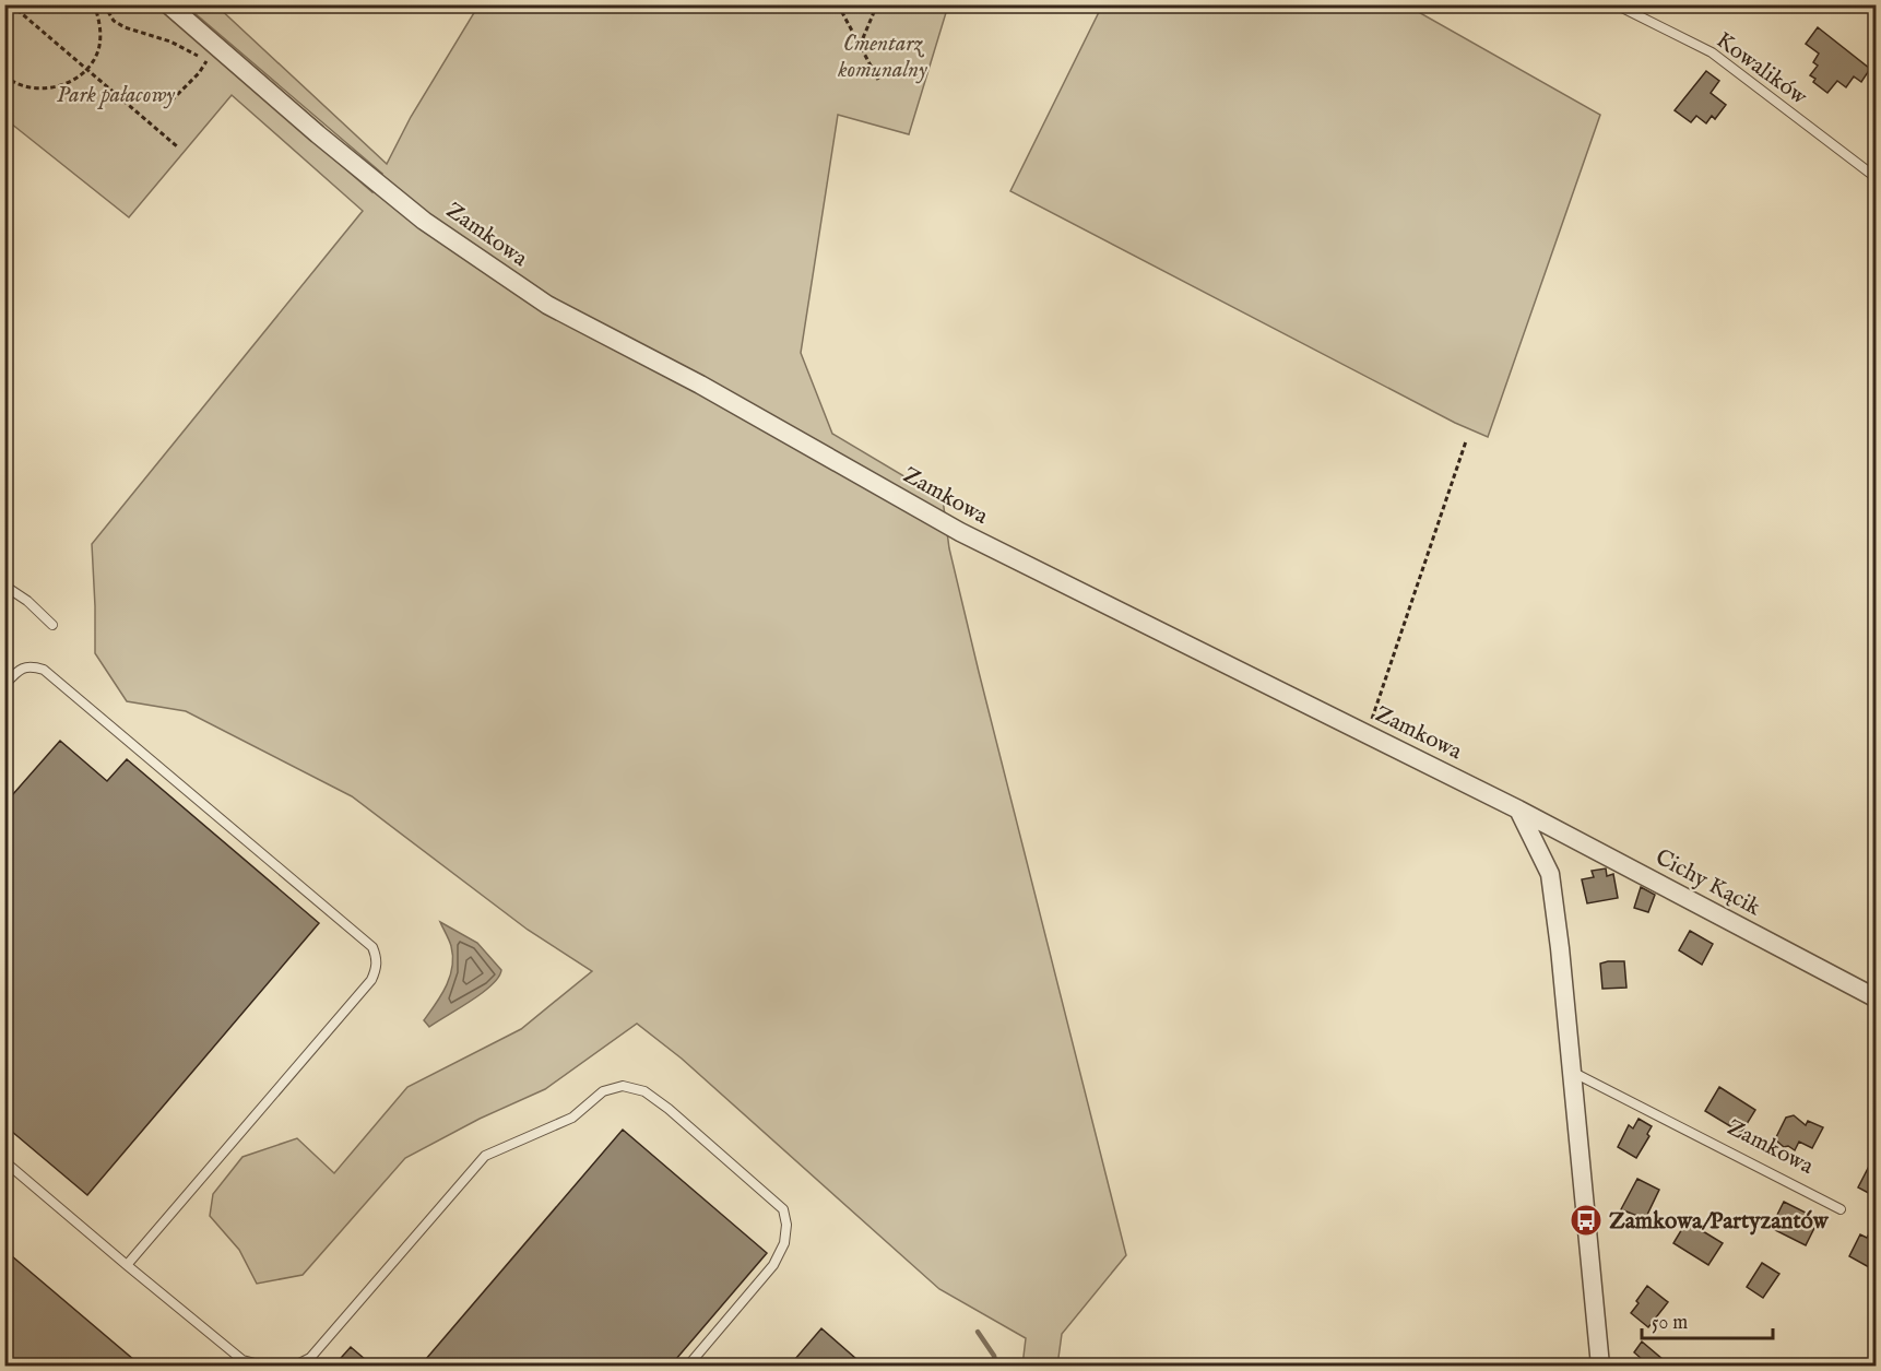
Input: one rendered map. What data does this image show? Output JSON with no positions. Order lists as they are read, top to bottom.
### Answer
{
  "streets": {
    "street": ["Zamkowa", "Cichy Kącik"],
    "lane": ["Kowalików"]
  },
  "crossings": [
    ["Zamkowa", "Cichy Kącik"]
  ],
  "parks": ["Cmentarz komunalny", "Park pałacowy"],
  "places": {
    "bus stop": ["Zamkowa/Partyzantów"]
  },
  "scale_bar": "50 m"
}
